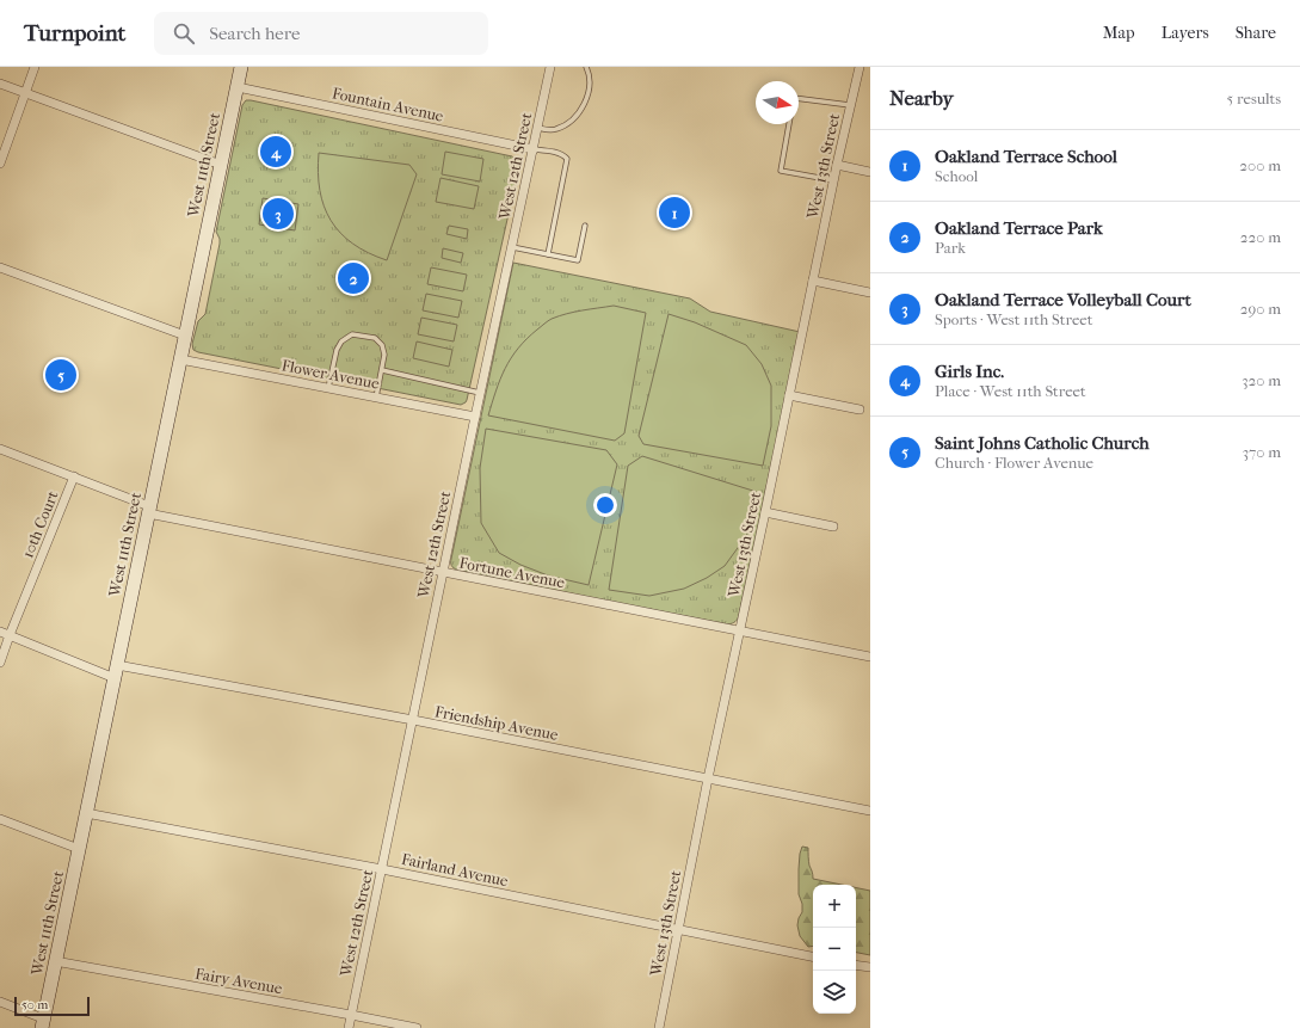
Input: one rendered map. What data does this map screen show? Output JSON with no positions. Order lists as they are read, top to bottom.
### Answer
{
  "streets": {
    "main road": ["West 11th Street"],
    "street": [
      "Fountain Avenue",
      "West 12th Street",
      "West 13th Street",
      "Flower Avenue",
      "10th Court",
      "Fortune Avenue",
      "Friendship Avenue",
      "Fairland Avenue",
      "Fairy Avenue"
    ]
  },
  "crossings": [
    ["Fountain Avenue", "West 11th Street"],
    ["Fountain Avenue", "West 12th Street"],
    ["West 11th Street", "Flower Avenue"],
    ["West 11th Street", "Fortune Avenue"],
    ["West 11th Street", "Friendship Avenue"],
    ["West 11th Street", "Fairland Avenue"],
    ["West 11th Street", "Fairy Avenue"],
    ["West 12th Street", "Flower Avenue"],
    ["West 12th Street", "Fortune Avenue"],
    ["West 12th Street", "Friendship Avenue"],
    ["West 12th Street", "Fairland Avenue"],
    ["West 12th Street", "Fairy Avenue"],
    ["West 13th Street", "Fortune Avenue"],
    ["West 13th Street", "Friendship Avenue"],
    ["West 13th Street", "Fairland Avenue"],
    ["10th Court", "Fortune Avenue"],
    ["10th Court", "Friendship Avenue"]
  ],
  "scale_bar": "50 m",
  "north": "right",
  "page": {
    "header": "Turnpoint",
    "search": "Search here",
    "nav": ["Map", "Layers", "Share"],
    "heading": ["Nearby", "5 results"],
    "list": [
      {
        "mark": "1",
        "name": "Oakland Terrace School",
        "note": "School",
        "value": "200 m"
      },
      {
        "mark": "2",
        "name": "Oakland Terrace Park",
        "note": "Park",
        "value": "220 m"
      },
      {
        "mark": "3",
        "name": "Oakland Terrace Volleyball Court",
        "note": "Sports · West 11th Street",
        "value": "290 m"
      },
      {
        "mark": "4",
        "name": "Girls Inc.",
        "note": "Place · West 11th Street",
        "value": "320 m"
      },
      {
        "mark": "5",
        "name": "Saint Johns Catholic Church",
        "note": "Church · Flower Avenue",
        "value": "370 m"
      }
    ],
    "pins": [
      "4",
      "1",
      "3",
      "2",
      "5"
    ],
    "map_buttons": ["+", "−"],
    "scale": "50 m"
  }
}
